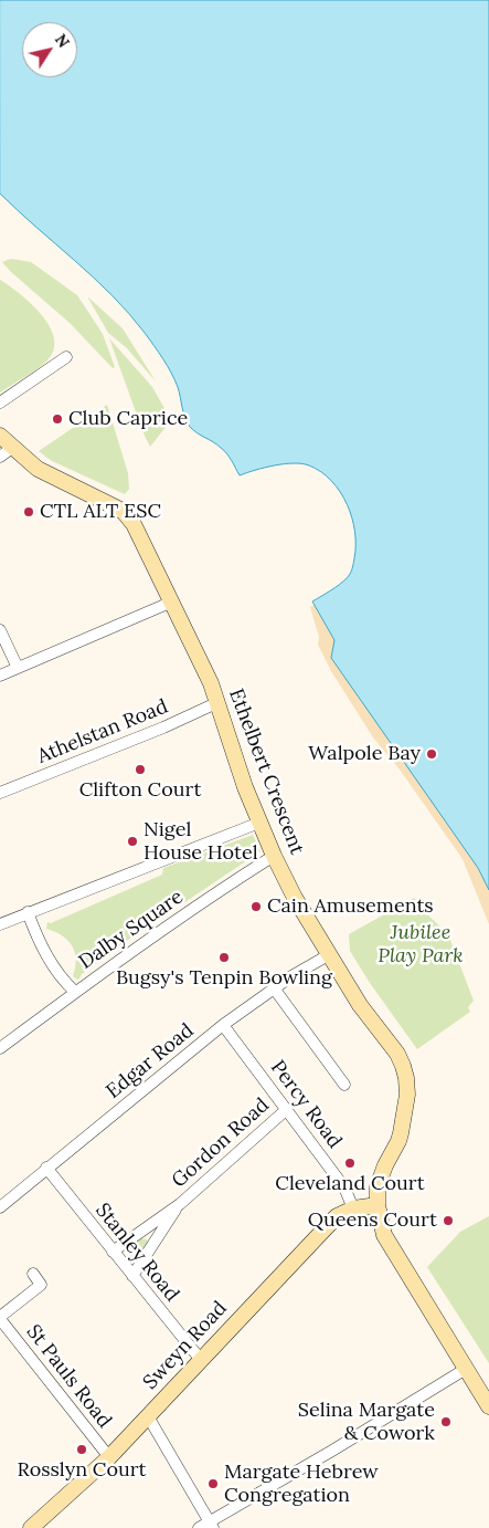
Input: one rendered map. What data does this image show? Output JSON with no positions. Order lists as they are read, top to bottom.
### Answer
{
  "streets": {
    "main road": ["Ethelbert Crescent", "Sweyn Road"],
    "street": [
      "Athelstan Road",
      "Dalby Square",
      "Edgar Road",
      "Percy Road",
      "Gordon Road",
      "Stanley Road",
      "St Pauls Road"
    ]
  },
  "crossings": [
    ["Athelstan Road", "Ethelbert Crescent"],
    ["Ethelbert Crescent", "Dalby Square"],
    ["Ethelbert Crescent", "Edgar Road"],
    ["Ethelbert Crescent", "Sweyn Road"],
    ["Edgar Road", "Percy Road"],
    ["Edgar Road", "Stanley Road"],
    ["Percy Road", "Gordon Road"],
    ["Percy Road", "Sweyn Road"],
    ["Gordon Road", "Stanley Road"],
    ["Stanley Road", "Sweyn Road"],
    ["Sweyn Road", "St Pauls Road"]
  ],
  "parks": ["Jubilee Play Park"],
  "places": [
    "Club Caprice",
    "CTL ALT ESC",
    "Walpole Bay",
    "Clifton Court",
    "Nigel House Hotel",
    "Cain Amusements",
    "Bugsy's Tenpin Bowling",
    "Cleveland Court",
    "Queens Court",
    "Selina Margate & Cowork",
    "Rosslyn Court",
    "Margate Hebrew Congregation"
  ],
  "north": "top right"
}
